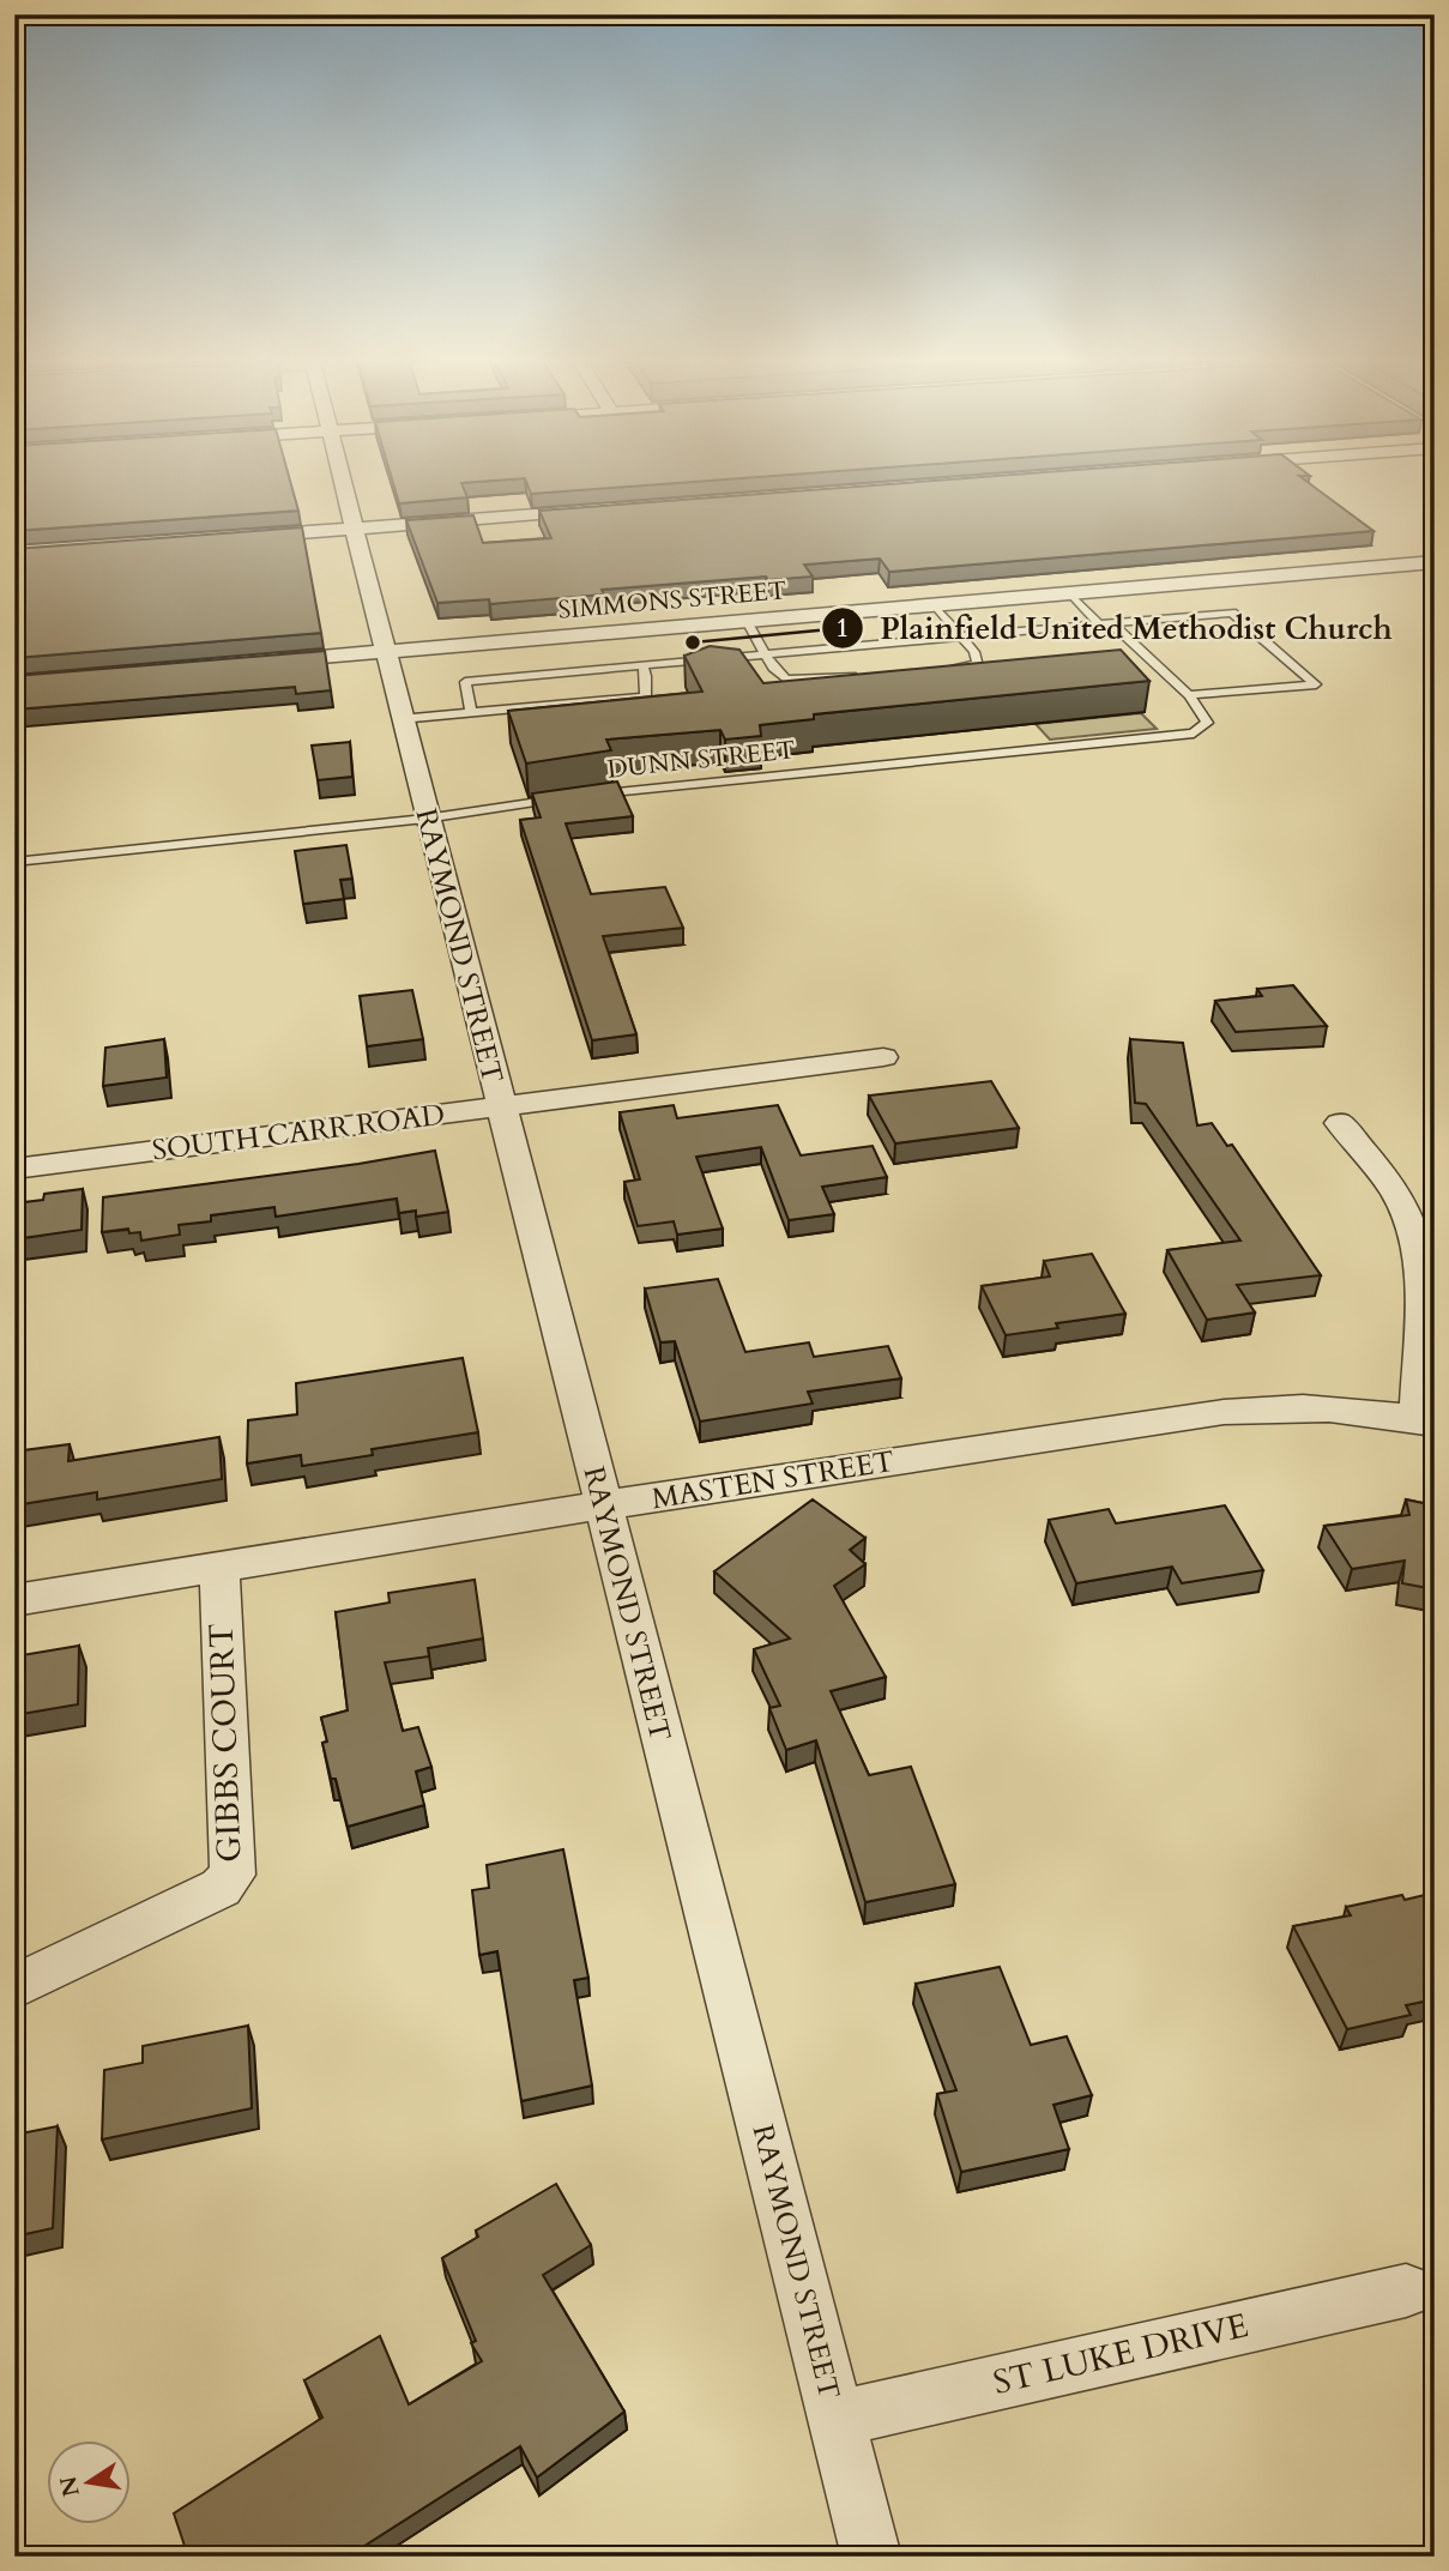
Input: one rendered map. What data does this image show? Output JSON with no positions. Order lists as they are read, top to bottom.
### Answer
{
  "streets": {
    "street": [
      "SIMMONS STREET",
      "RAYMOND STREET",
      "SOUTH CARR ROAD",
      "MASTEN STREET",
      "GIBBS COURT",
      "ST LUKE DRIVE"
    ],
    "lane": ["DUNN STREET"]
  },
  "crossings": [
    ["SIMMONS STREET", "RAYMOND STREET"],
    ["RAYMOND STREET", "SOUTH CARR ROAD"],
    ["RAYMOND STREET", "MASTEN STREET"],
    ["RAYMOND STREET", "ST LUKE DRIVE"],
    ["MASTEN STREET", "GIBBS COURT"]
  ],
  "places": ["Plainfield United Methodist Church"],
  "north": "left"
}
